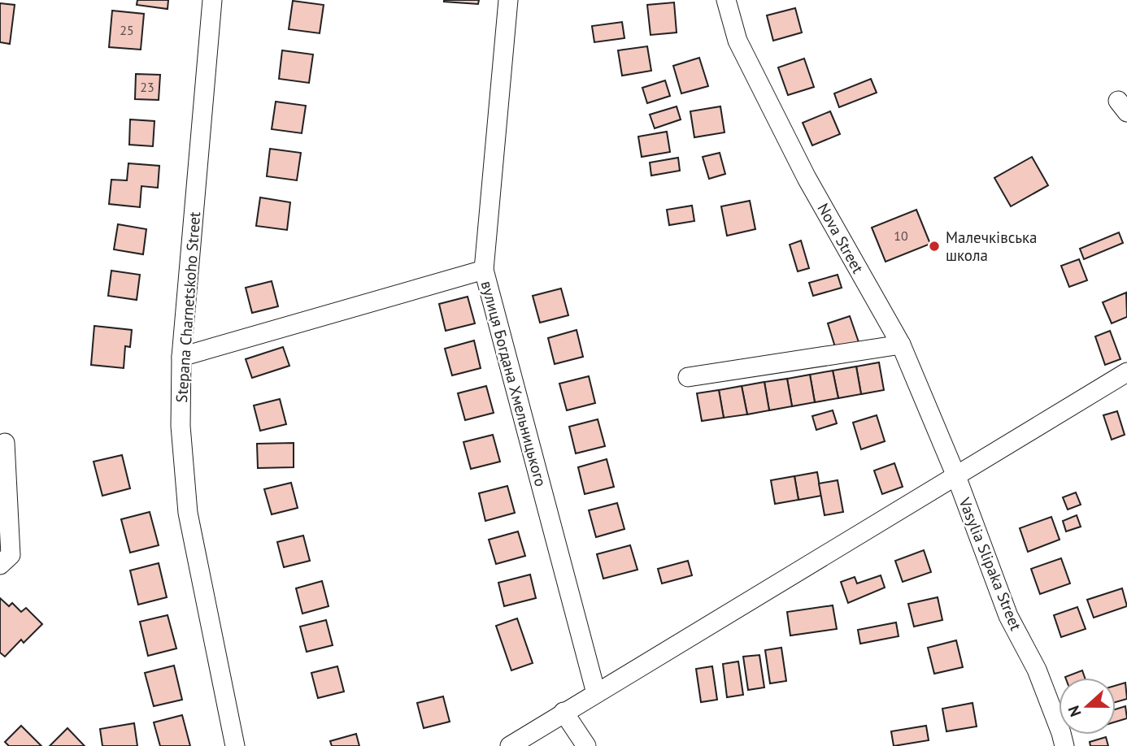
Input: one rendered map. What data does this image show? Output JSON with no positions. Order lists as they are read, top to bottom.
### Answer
{
  "streets": {
    "street": [
      "Nova Street",
      "Stepana Charnetskoho Street",
      "вулиця Богдана Хмельницького",
      "Vasylia Slipaka Street"
    ]
  },
  "crossings": [
    ["Nova Street", "Vasylia Slipaka Street"]
  ],
  "places": ["Малечківська школа"],
  "house_numbers": ["25", "23", "10"],
  "north": "left"
}
